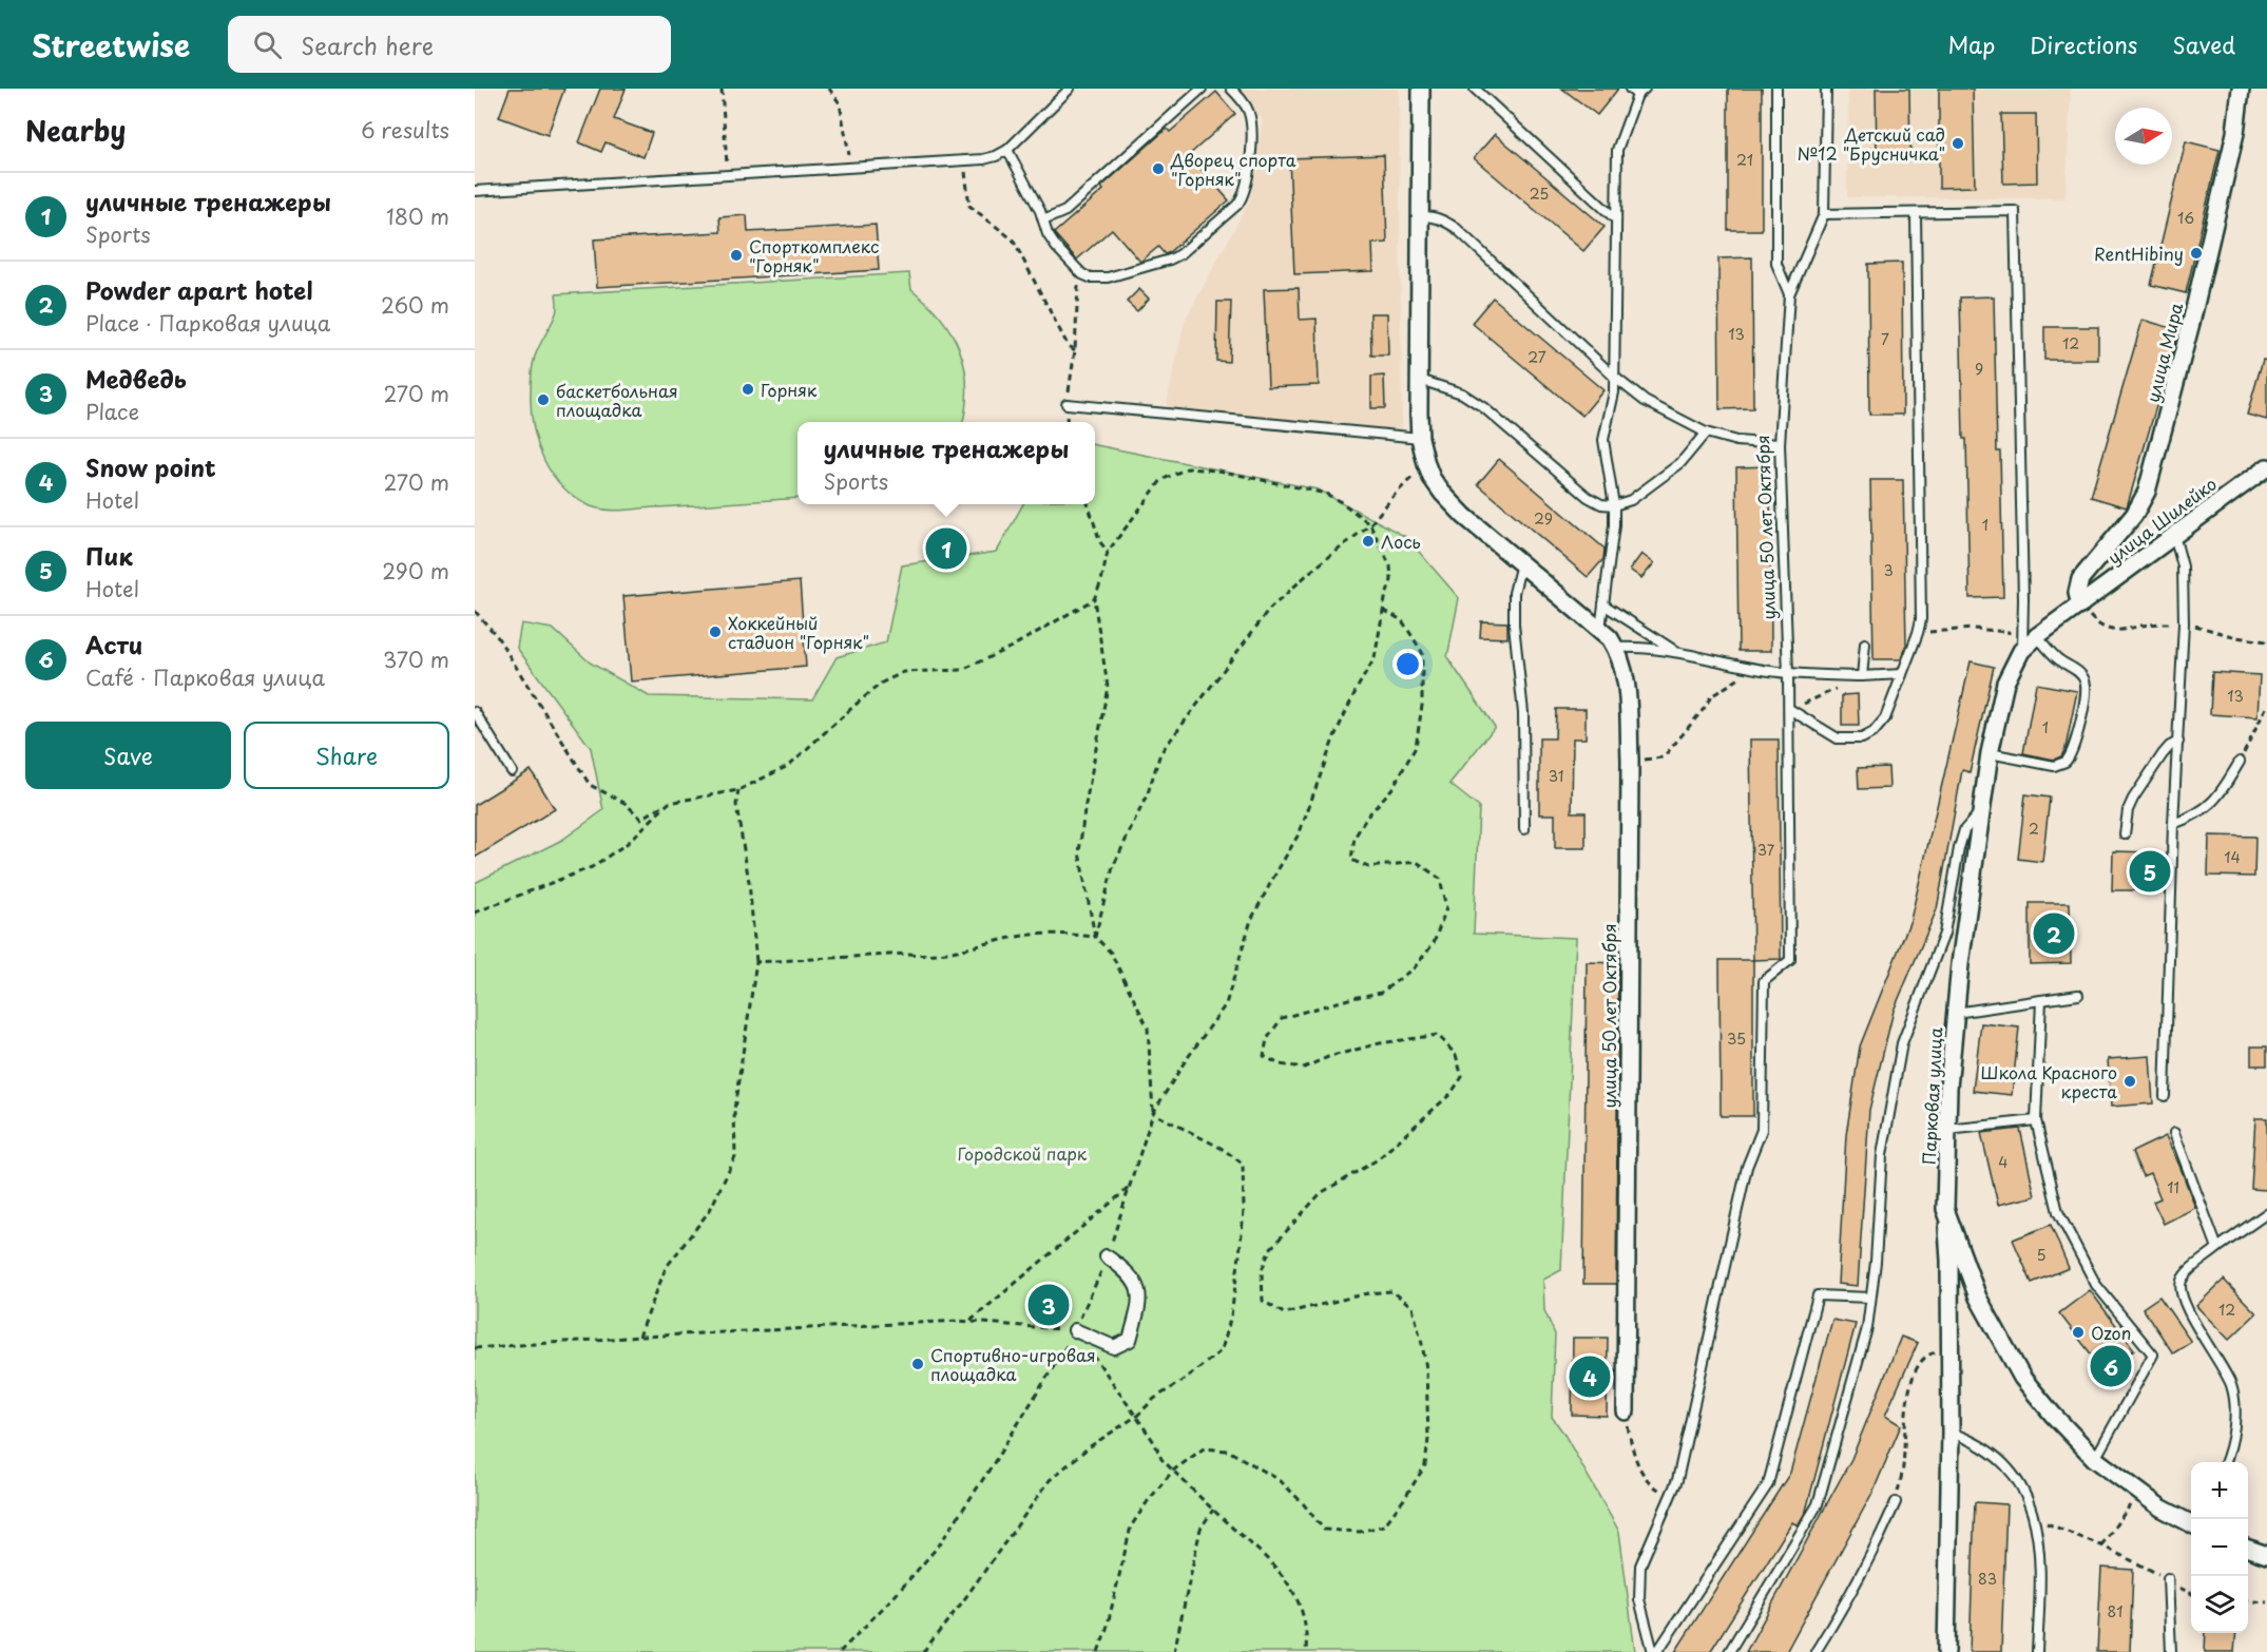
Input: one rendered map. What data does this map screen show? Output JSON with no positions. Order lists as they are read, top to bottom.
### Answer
{
  "streets": {
    "street": [
      "улица Мира",
      "улица Шилейко",
      "улица 50 лет Октября",
      "Парковая улица"
    ]
  },
  "crossings": [
    ["улица Мира", "улица Шилейко"],
    ["улица Мира", "Парковая улица"],
    ["улица Шилейко", "Парковая улица"]
  ],
  "parks": ["Городской парк"],
  "places": [
    "Детский сад №12 \"Брусничка\"",
    "Дворец спорта \"Горняк\"",
    "RentHibiny",
    "Спорткомплекс \"Горняк\"",
    "Горняк",
    "баскетбольная площадка",
    "Лось",
    "Хоккейный стадион \"Горняк\"",
    "Школа Красного креста",
    "Ozon",
    "Спортивно-игровая площадка"
  ],
  "house_numbers": [
    "21",
    "25",
    "16",
    "13",
    "7",
    "12",
    "27",
    "9",
    "29",
    "1",
    "3",
    "13",
    "1",
    "31",
    "2",
    "37",
    "14",
    "35",
    "4",
    "11",
    "5",
    "12",
    "83",
    "81"
  ],
  "north": "right",
  "page": {
    "header": "Streetwise",
    "search": "Search here",
    "nav": ["Map", "Directions", "Saved"],
    "heading": ["Nearby", "6 results"],
    "list": [
      {
        "mark": "1",
        "name": "уличные тренажеры",
        "note": "Sports",
        "value": "180 m"
      },
      {
        "mark": "2",
        "name": "Powder apart hotel",
        "note": "Place · Парковая улица",
        "value": "260 m"
      },
      {
        "mark": "3",
        "name": "Медведь",
        "note": "Place",
        "value": "270 m"
      },
      {
        "mark": "4",
        "name": "Snow point",
        "note": "Hotel",
        "value": "270 m"
      },
      {
        "mark": "5",
        "name": "Пик",
        "note": "Hotel",
        "value": "290 m"
      },
      {
        "mark": "6",
        "name": "Асти",
        "note": "Café · Парковая улица",
        "value": "370 m"
      }
    ],
    "popup": ["уличные тренажеры", "Sports"],
    "pins": [
      "1",
      "5",
      "2",
      "3",
      "6",
      "4"
    ],
    "buttons": ["Save", "Share"],
    "map_buttons": ["+", "−"]
  }
}
